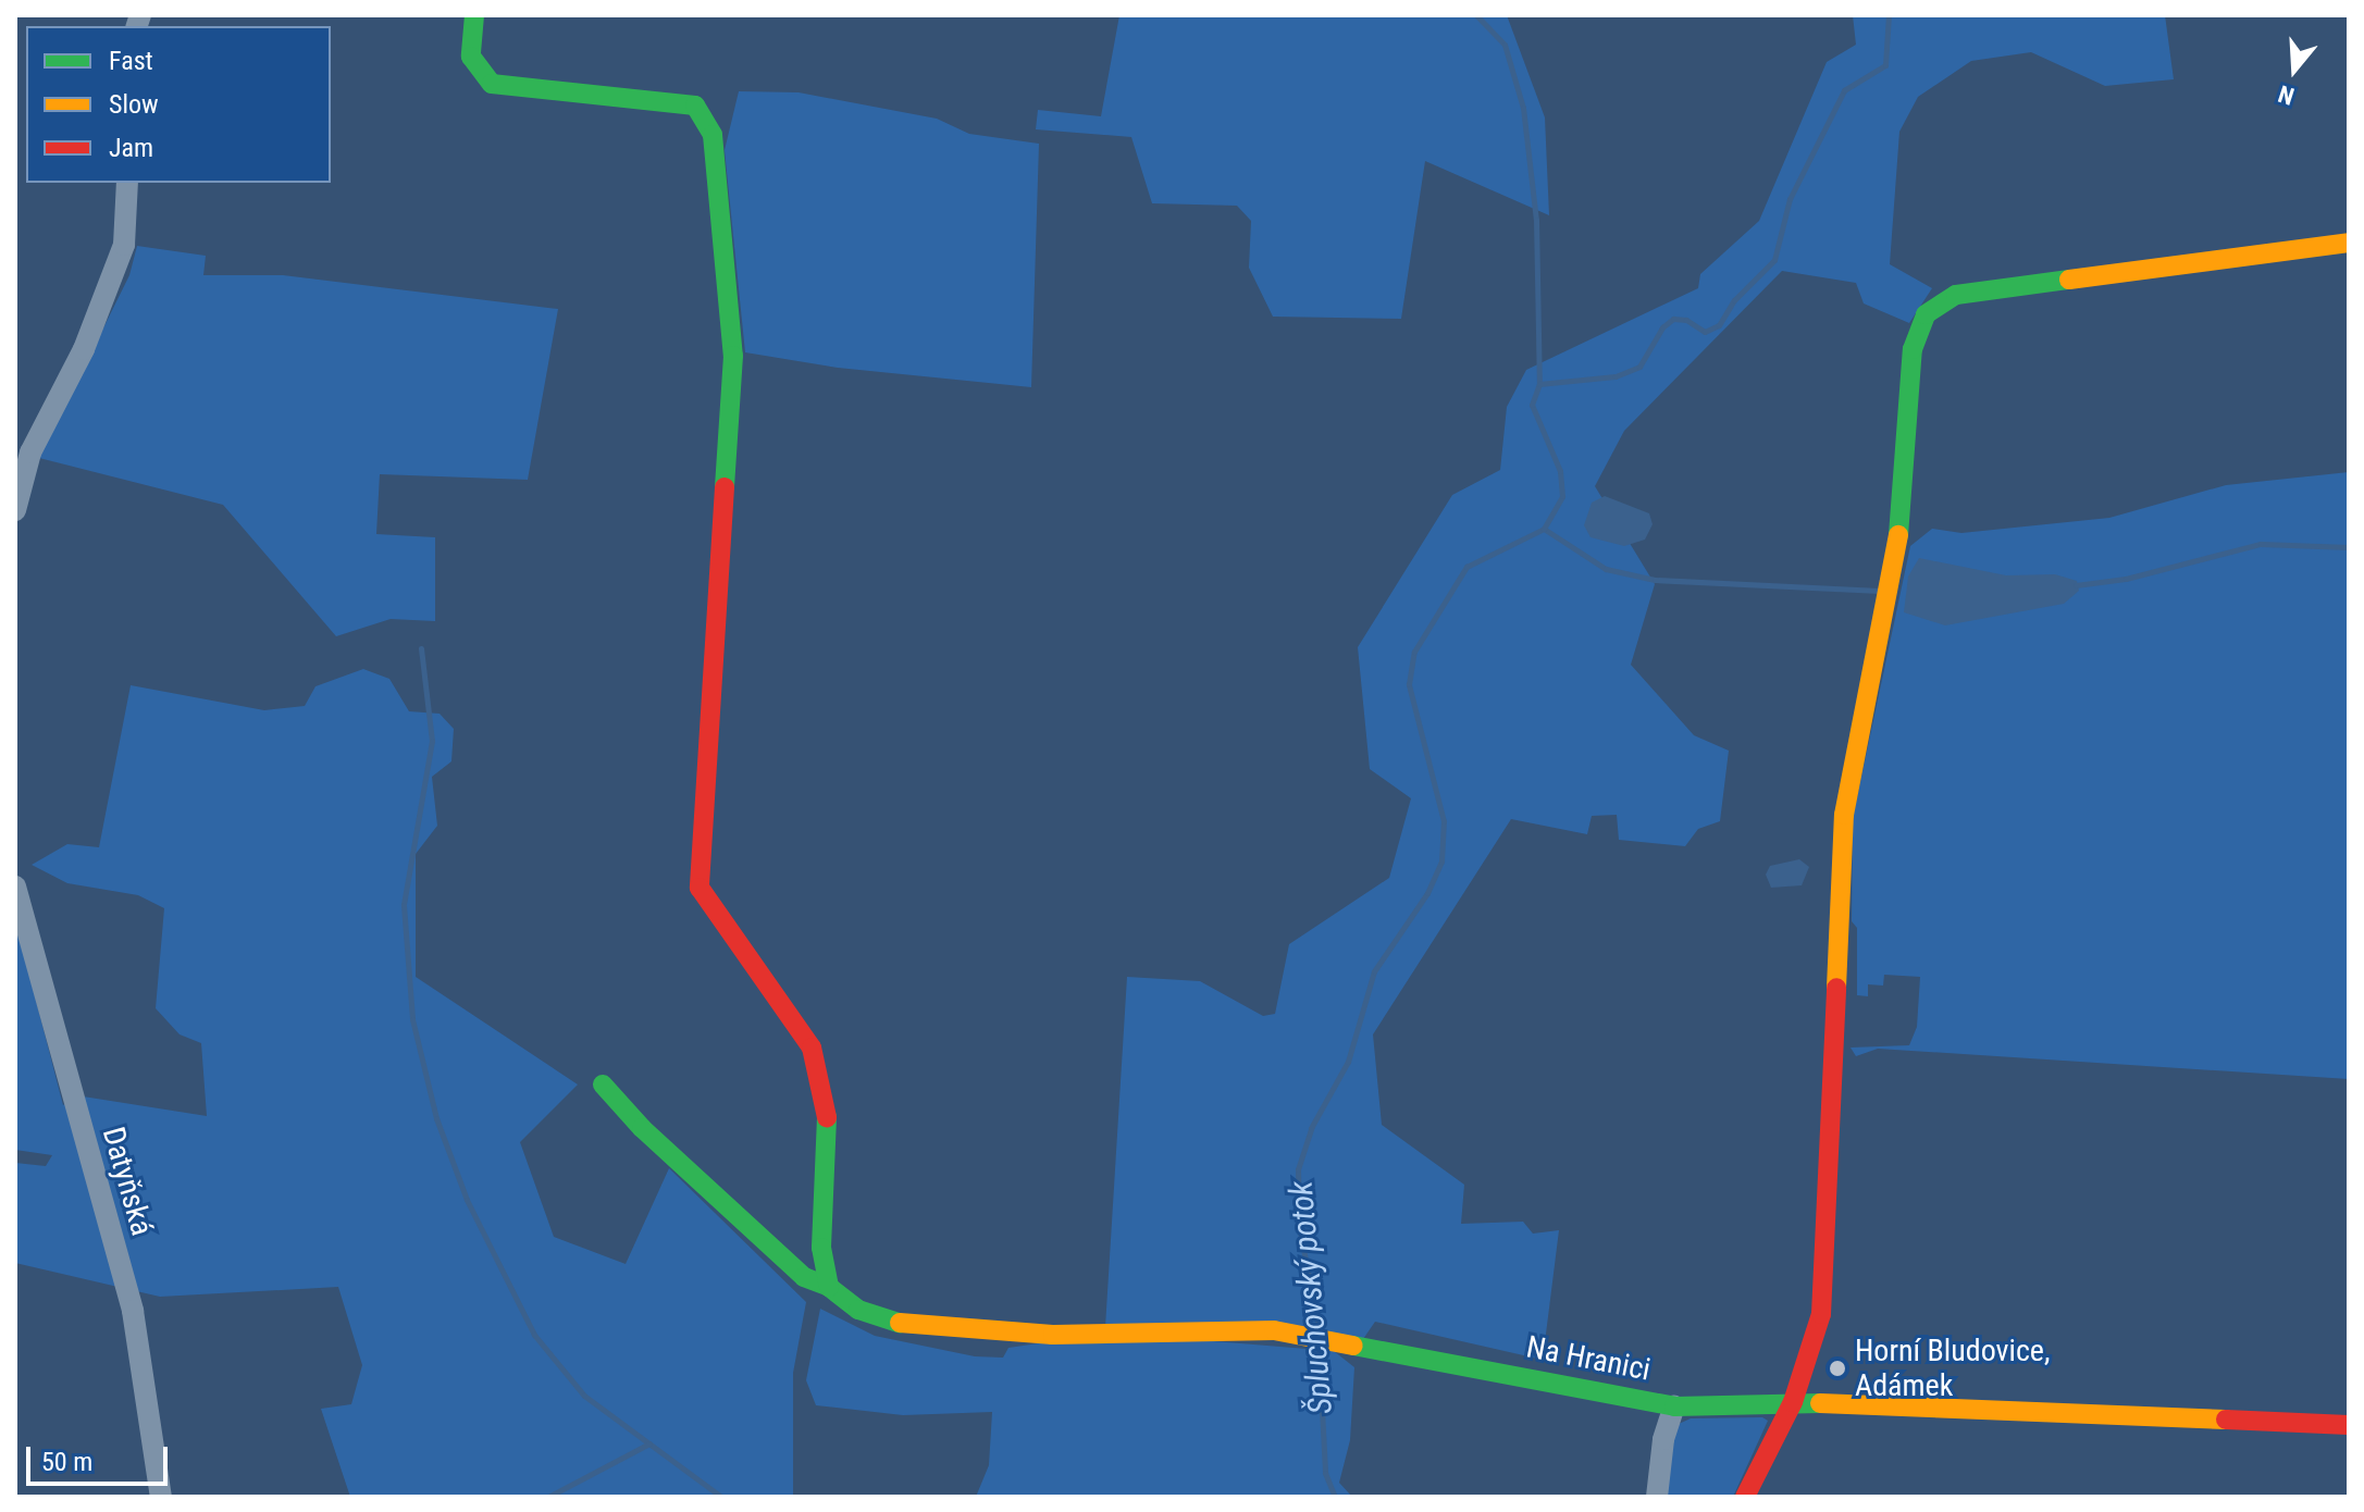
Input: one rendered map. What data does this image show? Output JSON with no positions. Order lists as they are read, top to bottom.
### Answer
{
  "streets": {
    "street": ["Datyňská", "Na Hranici"]
  },
  "water": ["Špluchovský potok"],
  "places": ["Horní Bludovice, Adámek"],
  "legend": ["Fast", "Slow", "Jam"],
  "scale_bar": "50 m",
  "north": "bottom"
}
